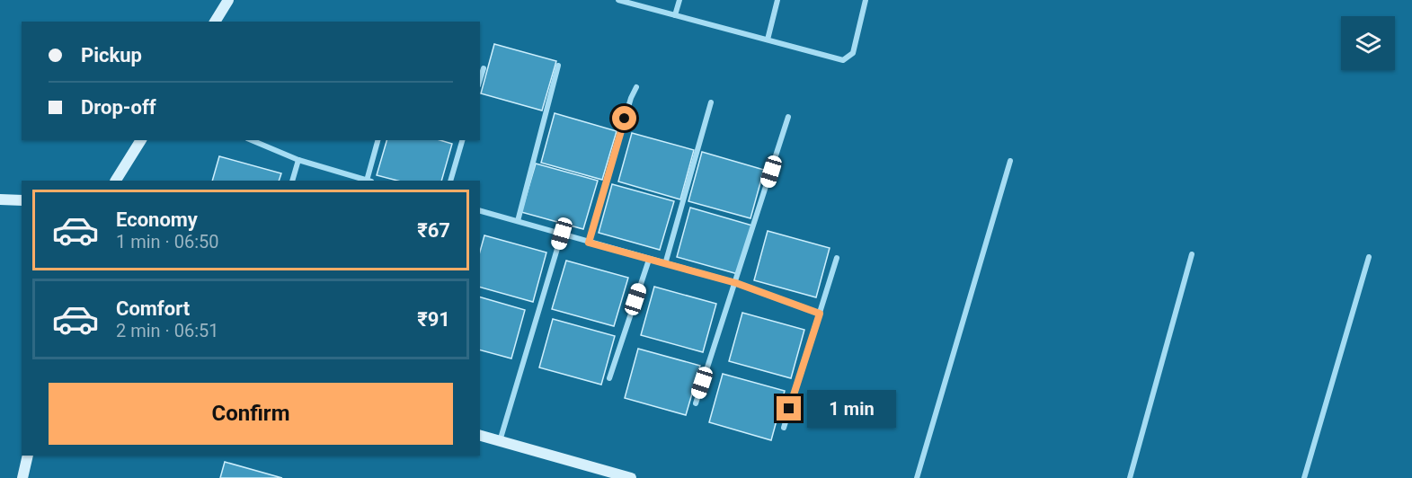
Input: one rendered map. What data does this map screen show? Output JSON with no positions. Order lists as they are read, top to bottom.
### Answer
{
  "page": {
    "banner": ["Pickup", "Drop-off"],
    "list": [
      {
        "name": "Economy",
        "note": "1 min · 06:50",
        "value": "₹67"
      },
      {
        "name": "Comfort",
        "note": "2 min · 06:51",
        "value": "₹91"
      }
    ],
    "buttons": "Confirm",
    "bubble": "1 min"
  }
}
